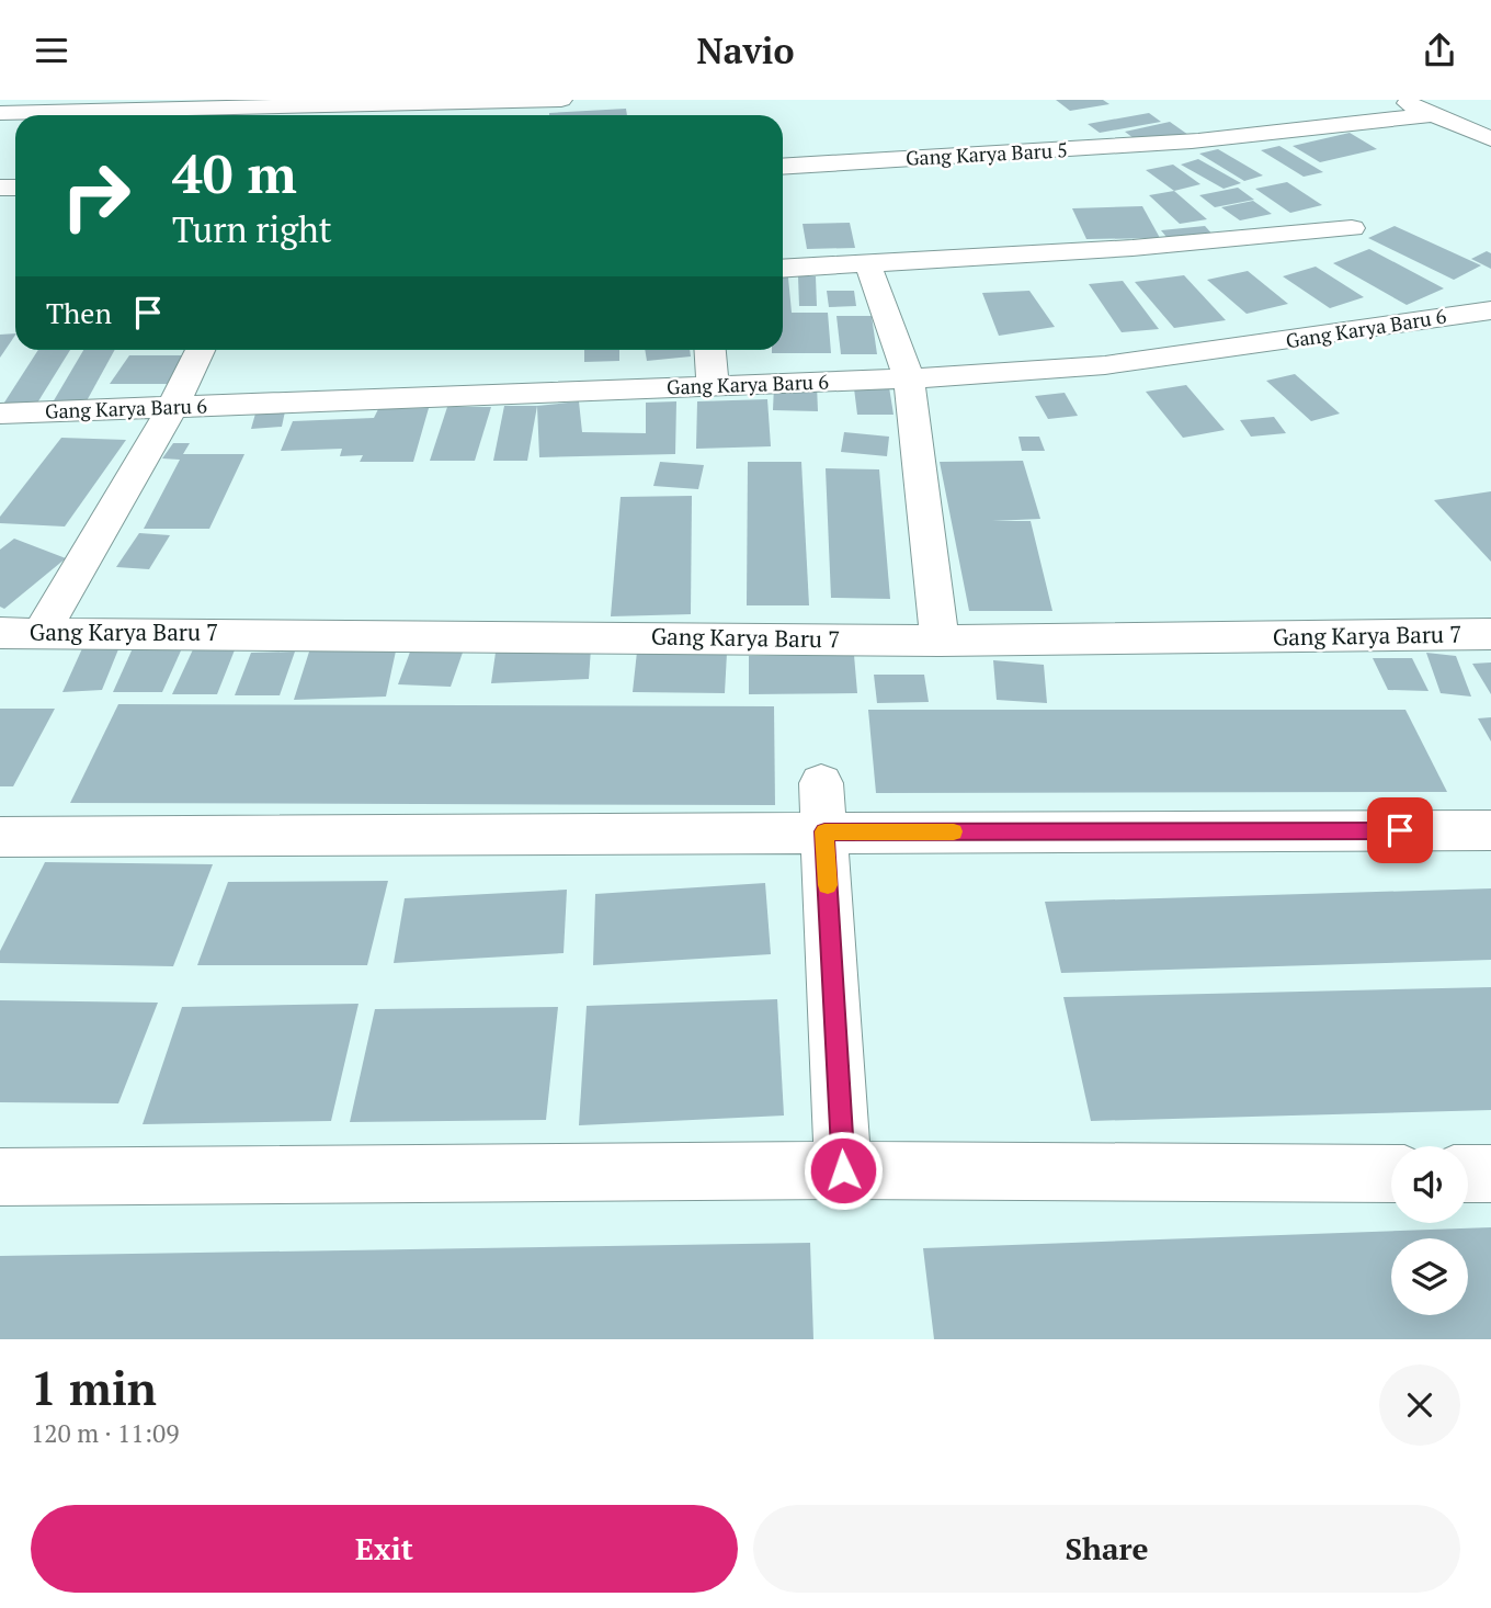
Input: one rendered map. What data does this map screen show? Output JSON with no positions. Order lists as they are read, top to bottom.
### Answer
{
  "streets": {
    "street": ["Gang Karya Baru 5", "Gang Karya Baru 6", "Gang Karya Baru 7"]
  },
  "page": {
    "header": "Navio",
    "turn": ["40 m", "Turn right"],
    "then": "Then",
    "heading": ["1 min", "120 m · 11:09"],
    "buttons": ["Exit", "Share"]
  }
}
